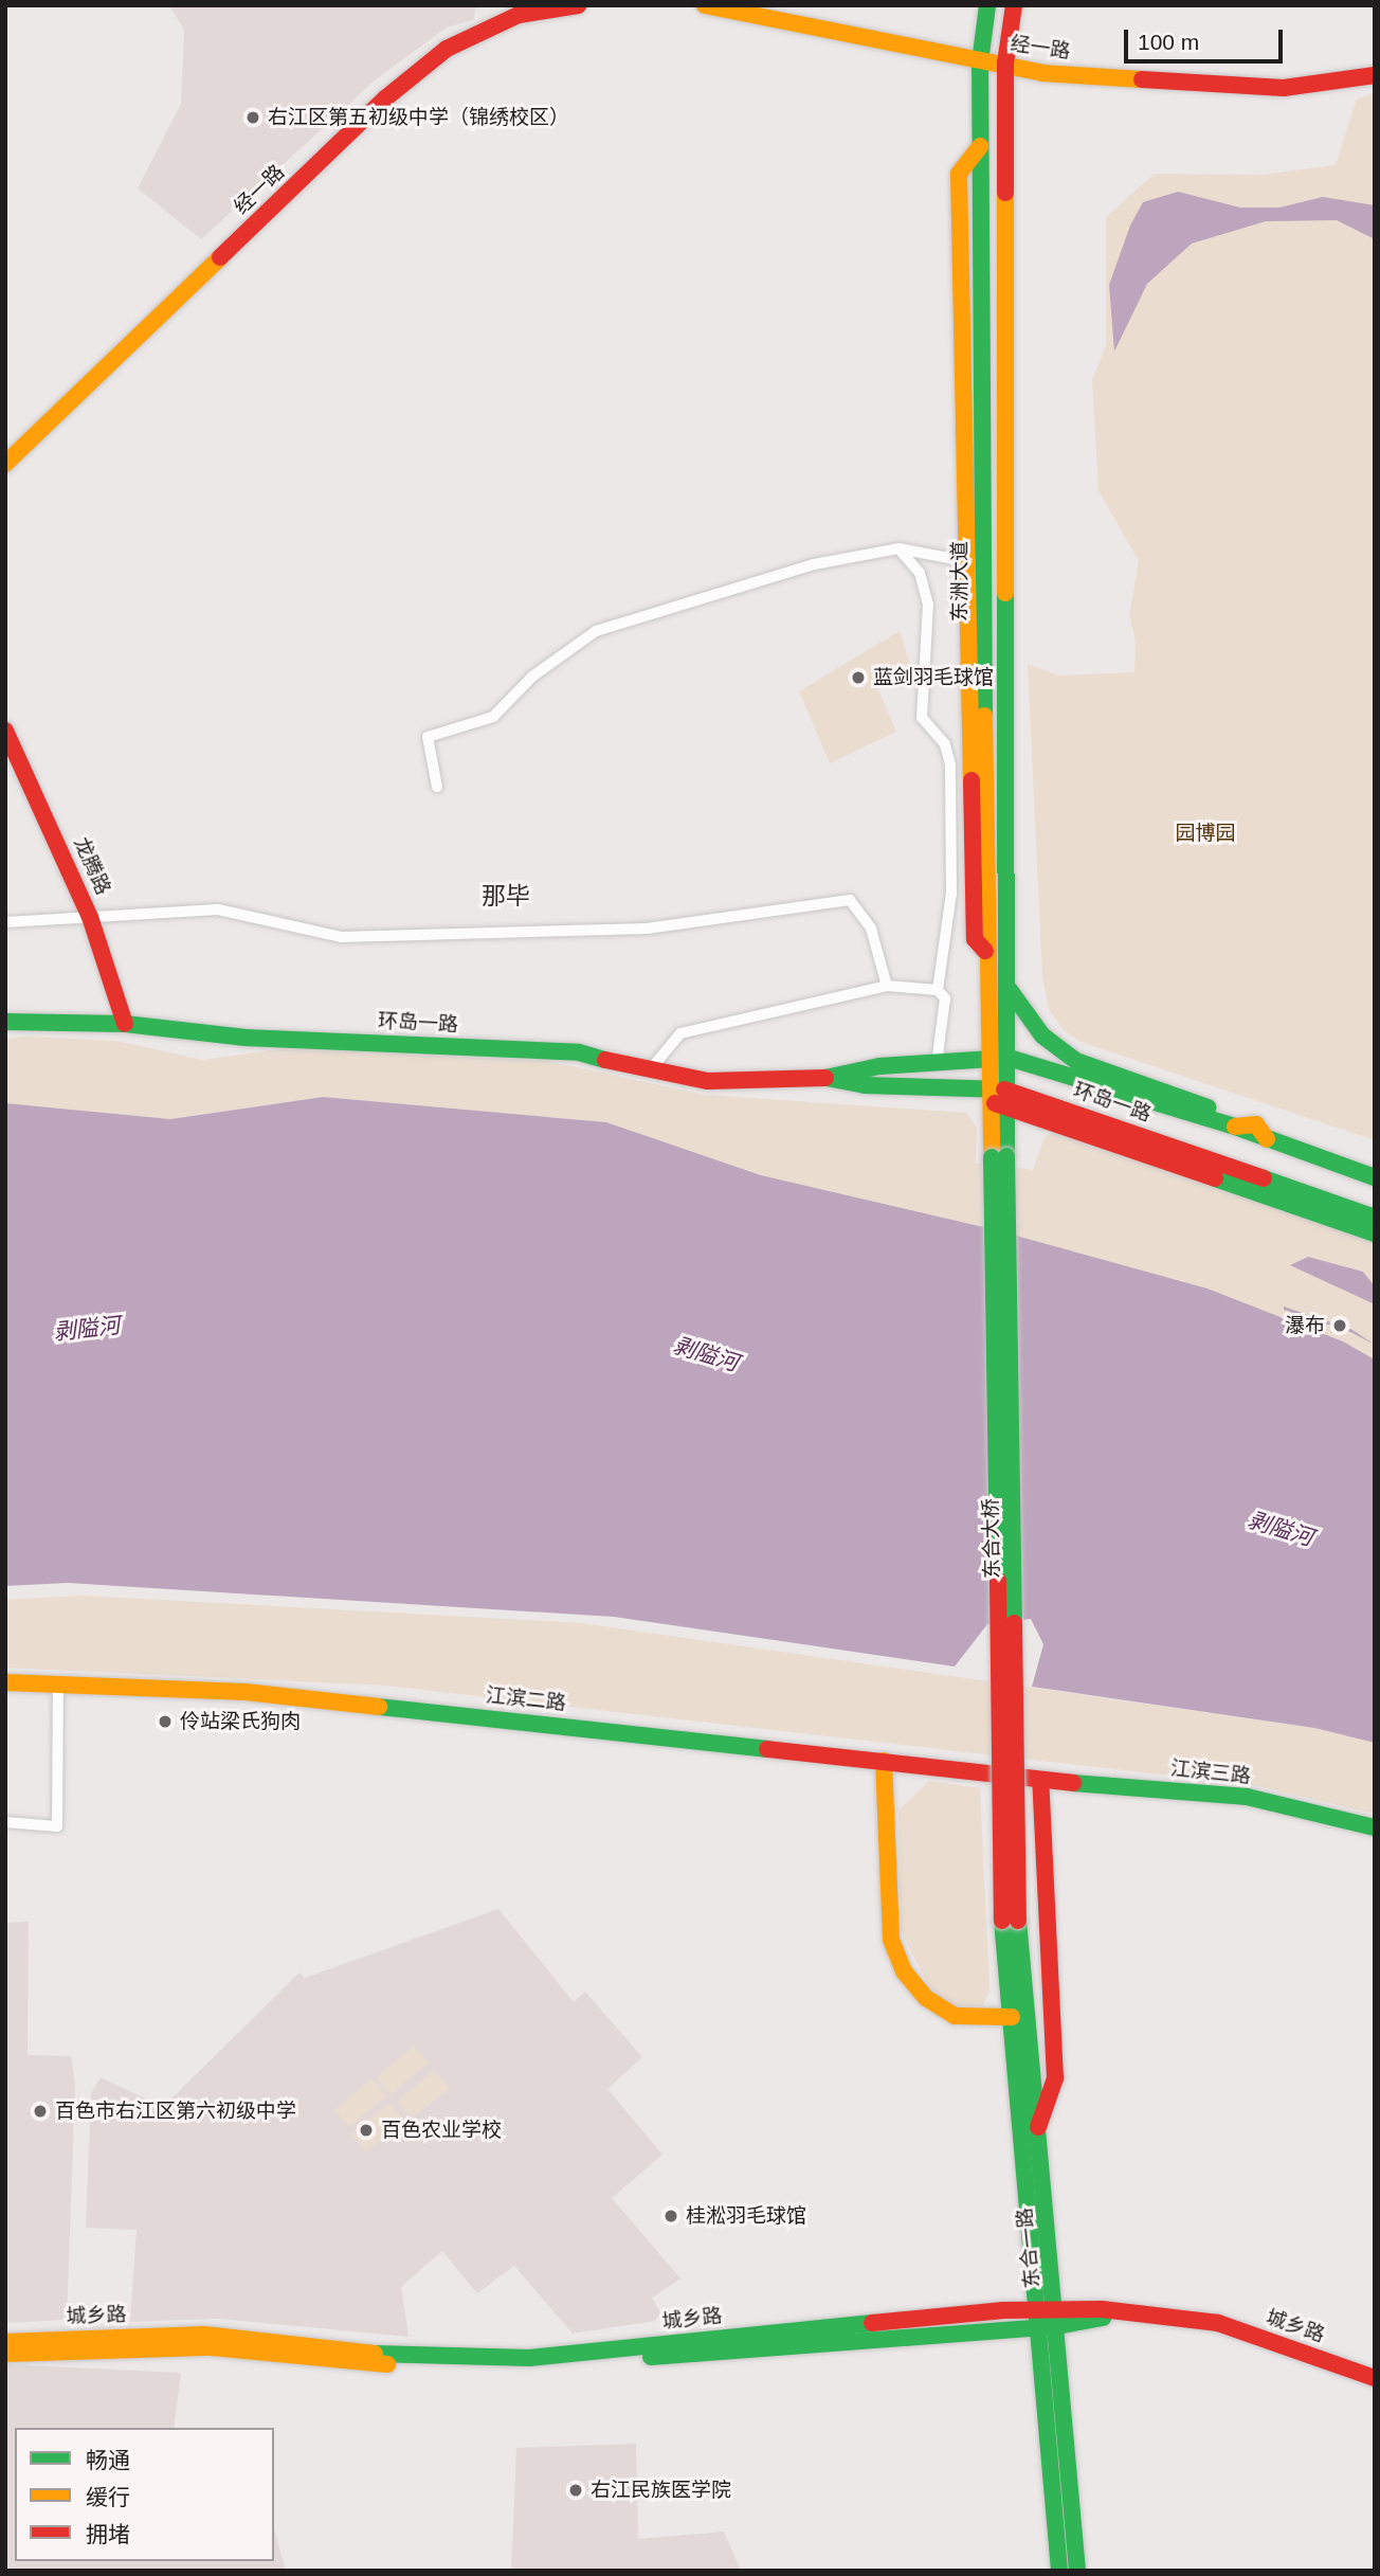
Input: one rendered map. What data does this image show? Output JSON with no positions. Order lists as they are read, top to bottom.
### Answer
{
  "streets": {
    "main road": [
      "经一路",
      "东洲大道",
      "龙腾路",
      "环岛一路",
      "东合大桥",
      "江滨二路",
      "江滨三路",
      "东合一路",
      "城乡路"
    ]
  },
  "crossings": [
    ["经一路", "东洲大道"],
    ["东洲大道", "环岛一路"],
    ["东洲大道", "东合大桥"],
    ["龙腾路", "环岛一路"],
    ["东合大桥", "东合一路"],
    ["江滨二路", "江滨三路"],
    ["东合一路", "城乡路"]
  ],
  "districts": ["那毕"],
  "water": ["剥隘河"],
  "parks": ["园博园"],
  "places": [
    "右江区第五初级中学（锦绣校区）",
    "蓝剑羽毛球馆",
    "瀑布",
    "伶站梁氏狗肉",
    "百色市右江区第六初级中学",
    "百色农业学校",
    "桂淞羽毛球馆",
    "右江民族医学院"
  ],
  "legend": ["畅通", "缓行", "拥堵"],
  "scale_bar": "100 m"
}
